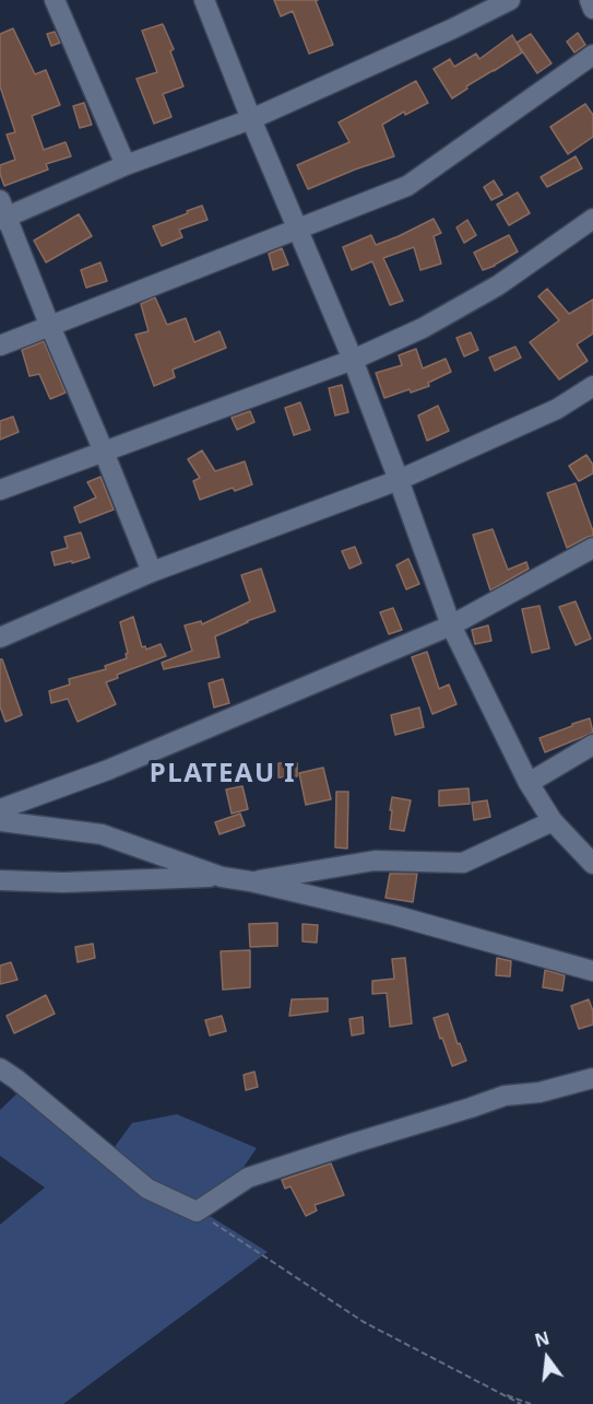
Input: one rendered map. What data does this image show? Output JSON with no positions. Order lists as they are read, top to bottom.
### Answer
{
  "districts": ["PLATEAU I"],
  "north": "top"
}
